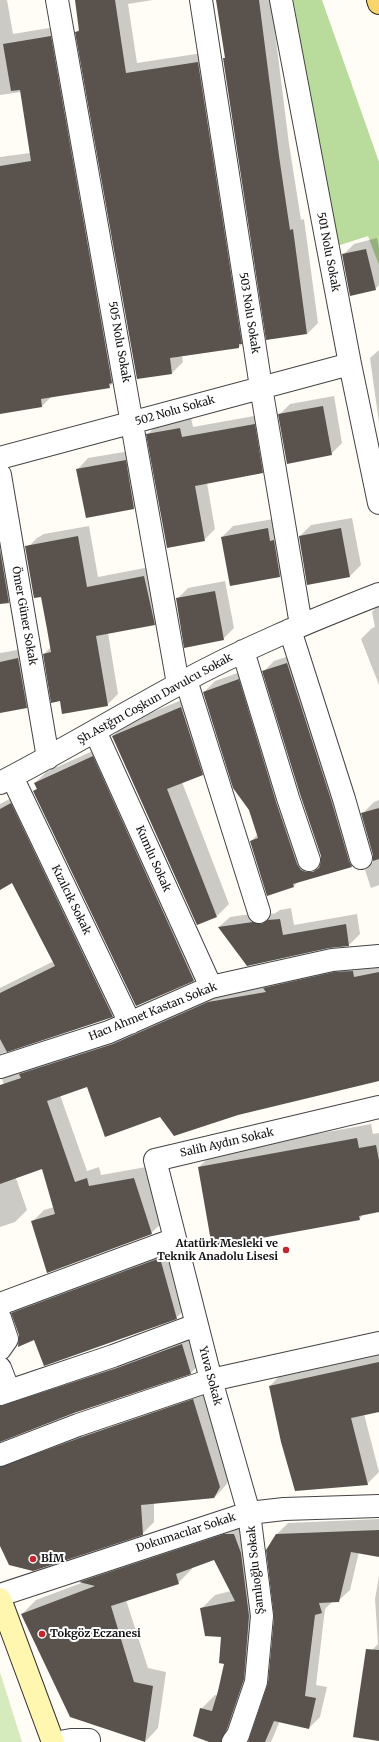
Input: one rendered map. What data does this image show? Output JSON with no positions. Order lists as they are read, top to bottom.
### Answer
{
  "streets": {
    "street": [
      "501 Nolu Sokak",
      "503 Nolu Sokak",
      "505 Nolu Sokak",
      "502 Nolu Sokak",
      "Ömer Güner Sokak",
      "Şh.Astğm Coşkun Davulcu Sokak",
      "Kumlu Sokak",
      "Kızılcık Sokak",
      "Hacı Ahmet Kastan Sokak",
      "Salih Aydın Sokak",
      "Yuva Sokak",
      "Dokumacılar Sokak",
      "Şamlıoğlu Sokak"
    ]
  },
  "crossings": [
    ["501 Nolu Sokak", "502 Nolu Sokak"],
    ["503 Nolu Sokak", "502 Nolu Sokak"],
    ["503 Nolu Sokak", "Şh.Astğm Coşkun Davulcu Sokak"],
    ["505 Nolu Sokak", "502 Nolu Sokak"],
    ["505 Nolu Sokak", "Şh.Astğm Coşkun Davulcu Sokak"],
    ["Ömer Güner Sokak", "Şh.Astğm Coşkun Davulcu Sokak"],
    ["Şh.Astğm Coşkun Davulcu Sokak", "Kumlu Sokak"],
    ["Şh.Astğm Coşkun Davulcu Sokak", "Kızılcık Sokak"],
    ["Kumlu Sokak", "Hacı Ahmet Kastan Sokak"],
    ["Kızılcık Sokak", "Hacı Ahmet Kastan Sokak"],
    ["Salih Aydın Sokak", "Yuva Sokak"],
    ["Yuva Sokak", "Dokumacılar Sokak"],
    ["Yuva Sokak", "Şamlıoğlu Sokak"],
    ["Dokumacılar Sokak", "Şamlıoğlu Sokak"]
  ],
  "places": ["Atatürk Mesleki ve Teknik Anadolu Lisesi", "BİM", "Tokgöz Eczanesi"]
}
